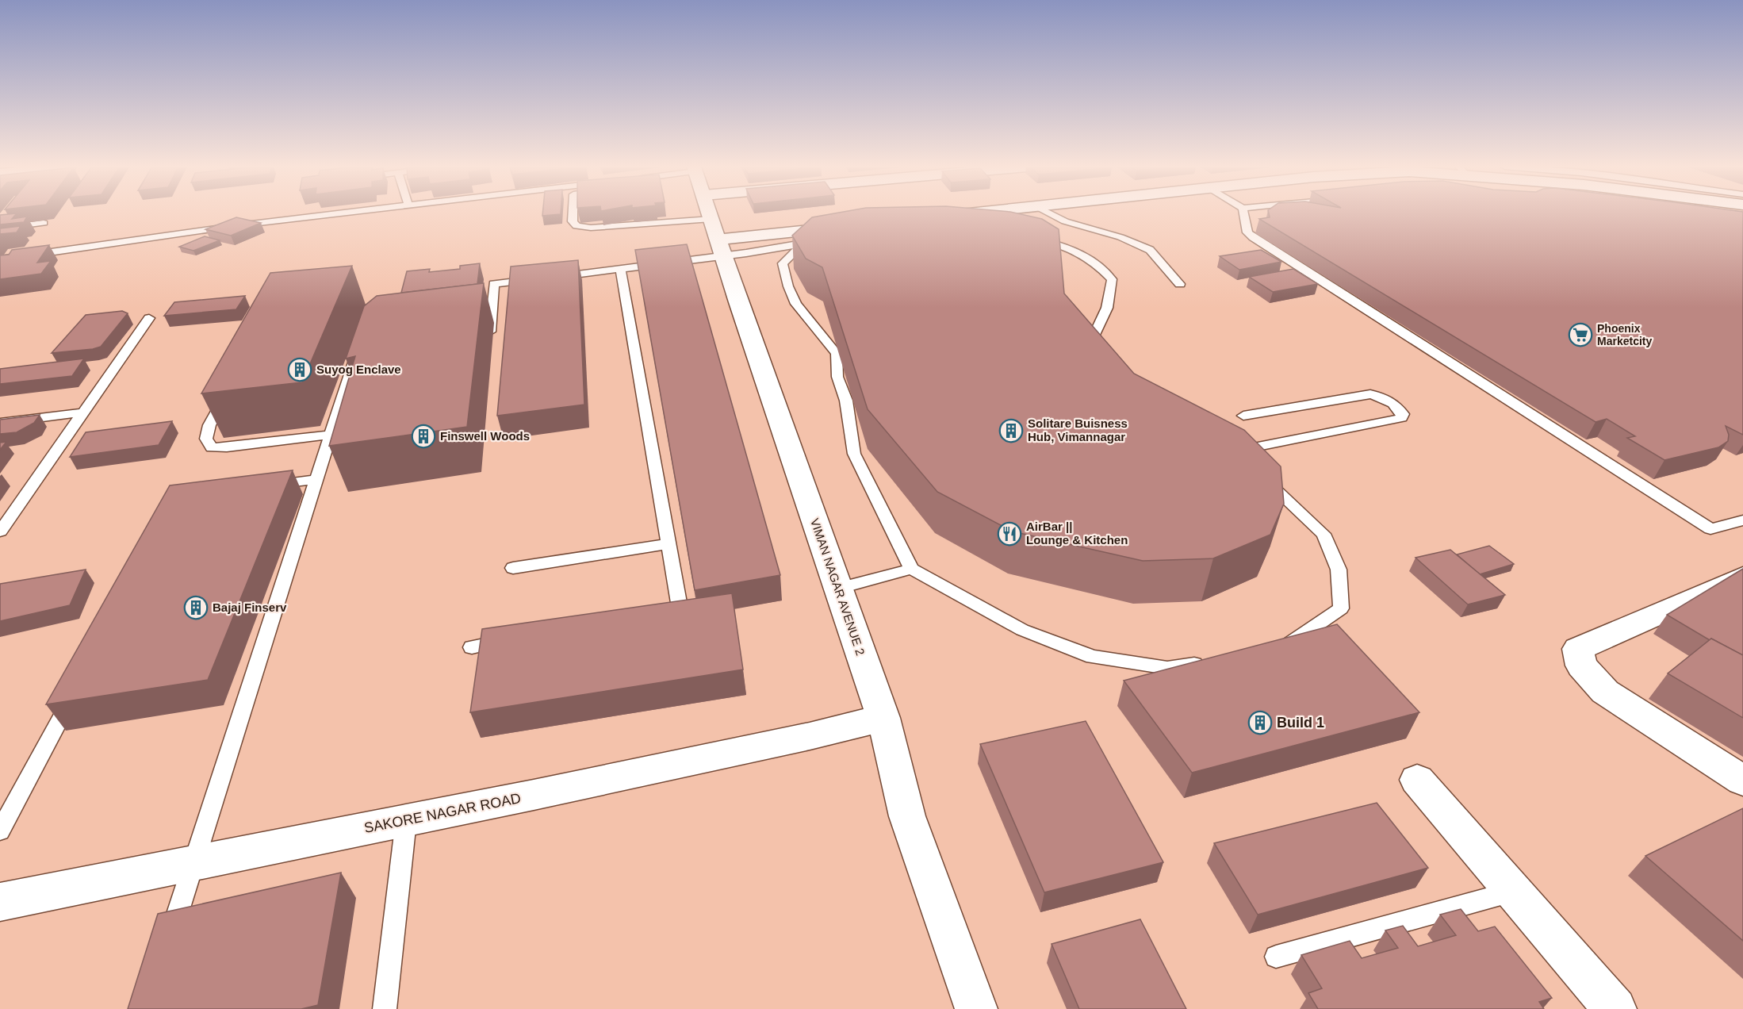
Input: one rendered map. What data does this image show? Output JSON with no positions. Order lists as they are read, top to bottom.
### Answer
{
  "streets": {
    "street": ["VIMAN NAGAR AVENUE 2", "SAKORE NAGAR ROAD"]
  },
  "crossings": [
    ["VIMAN NAGAR AVENUE 2", "SAKORE NAGAR ROAD"]
  ],
  "places": {
    "supermarket": ["Phoenix Marketcity"],
    "building": [
      "Suyog Enclave",
      "Solitare Buisness Hub, Vimannagar",
      "Finswell Woods",
      "Bajaj Finserv",
      "Build 1"
    ],
    "restaurant": ["AirBar || Lounge & Kitchen"]
  }
}
